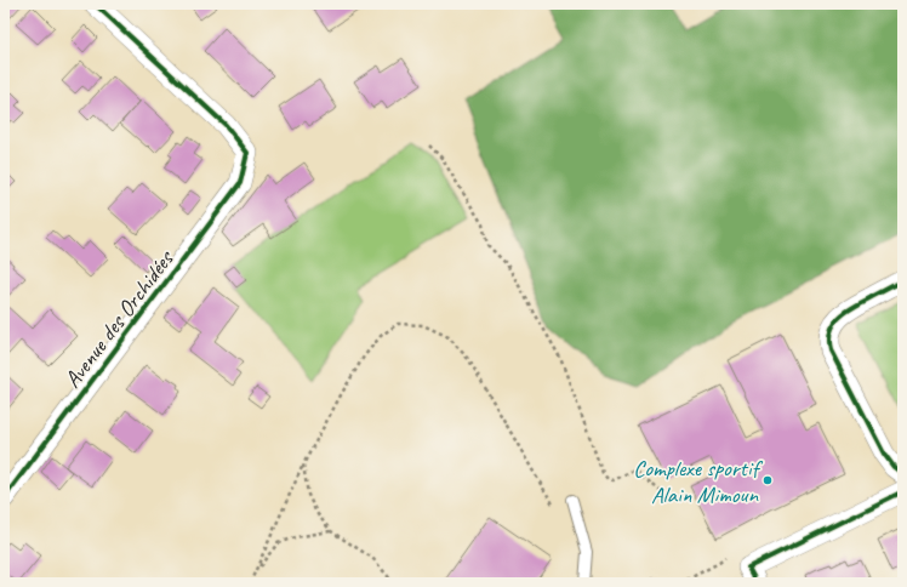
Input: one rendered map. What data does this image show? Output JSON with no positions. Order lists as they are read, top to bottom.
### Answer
{
  "streets": {
    "street": ["Avenue des Orchidées"]
  },
  "places": ["Complexe sportif Alain Mimoun"]
}
